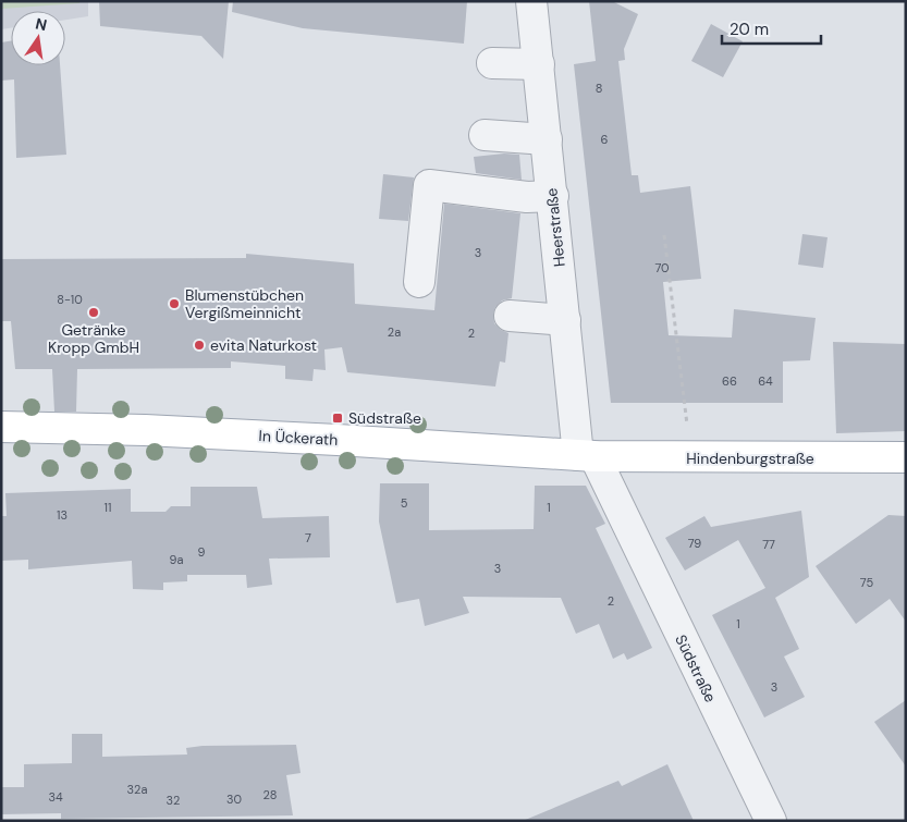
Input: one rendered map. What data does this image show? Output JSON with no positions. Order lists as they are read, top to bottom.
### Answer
{
  "streets": {
    "main road": ["In Ückerath", "Hindenburgstraße"],
    "street": ["Heerstraße", "Südstraße"]
  },
  "crossings": [
    ["Heerstraße", "In Ückerath"],
    ["Heerstraße", "Hindenburgstraße"],
    ["Heerstraße", "Südstraße"],
    ["In Ückerath", "Hindenburgstraße"],
    ["In Ückerath", "Südstraße"],
    ["Hindenburgstraße", "Südstraße"]
  ],
  "places": {
    "other": ["Blumenstübchen Vergißmeinnicht", "Getränke Kropp GmbH", "evita Naturkost"],
    "transit": ["Südstraße"]
  },
  "house_numbers": [
    "8",
    "6",
    "3",
    "70",
    "8-10",
    "2a",
    "2",
    "66",
    "64",
    "5",
    "11",
    "1",
    "13",
    "7",
    "79",
    "77",
    "9",
    "9a",
    "3",
    "75",
    "2",
    "1",
    "3",
    "32a",
    "28",
    "34",
    "30",
    "32"
  ],
  "scale_bar": "20 m",
  "north": "top"
}
